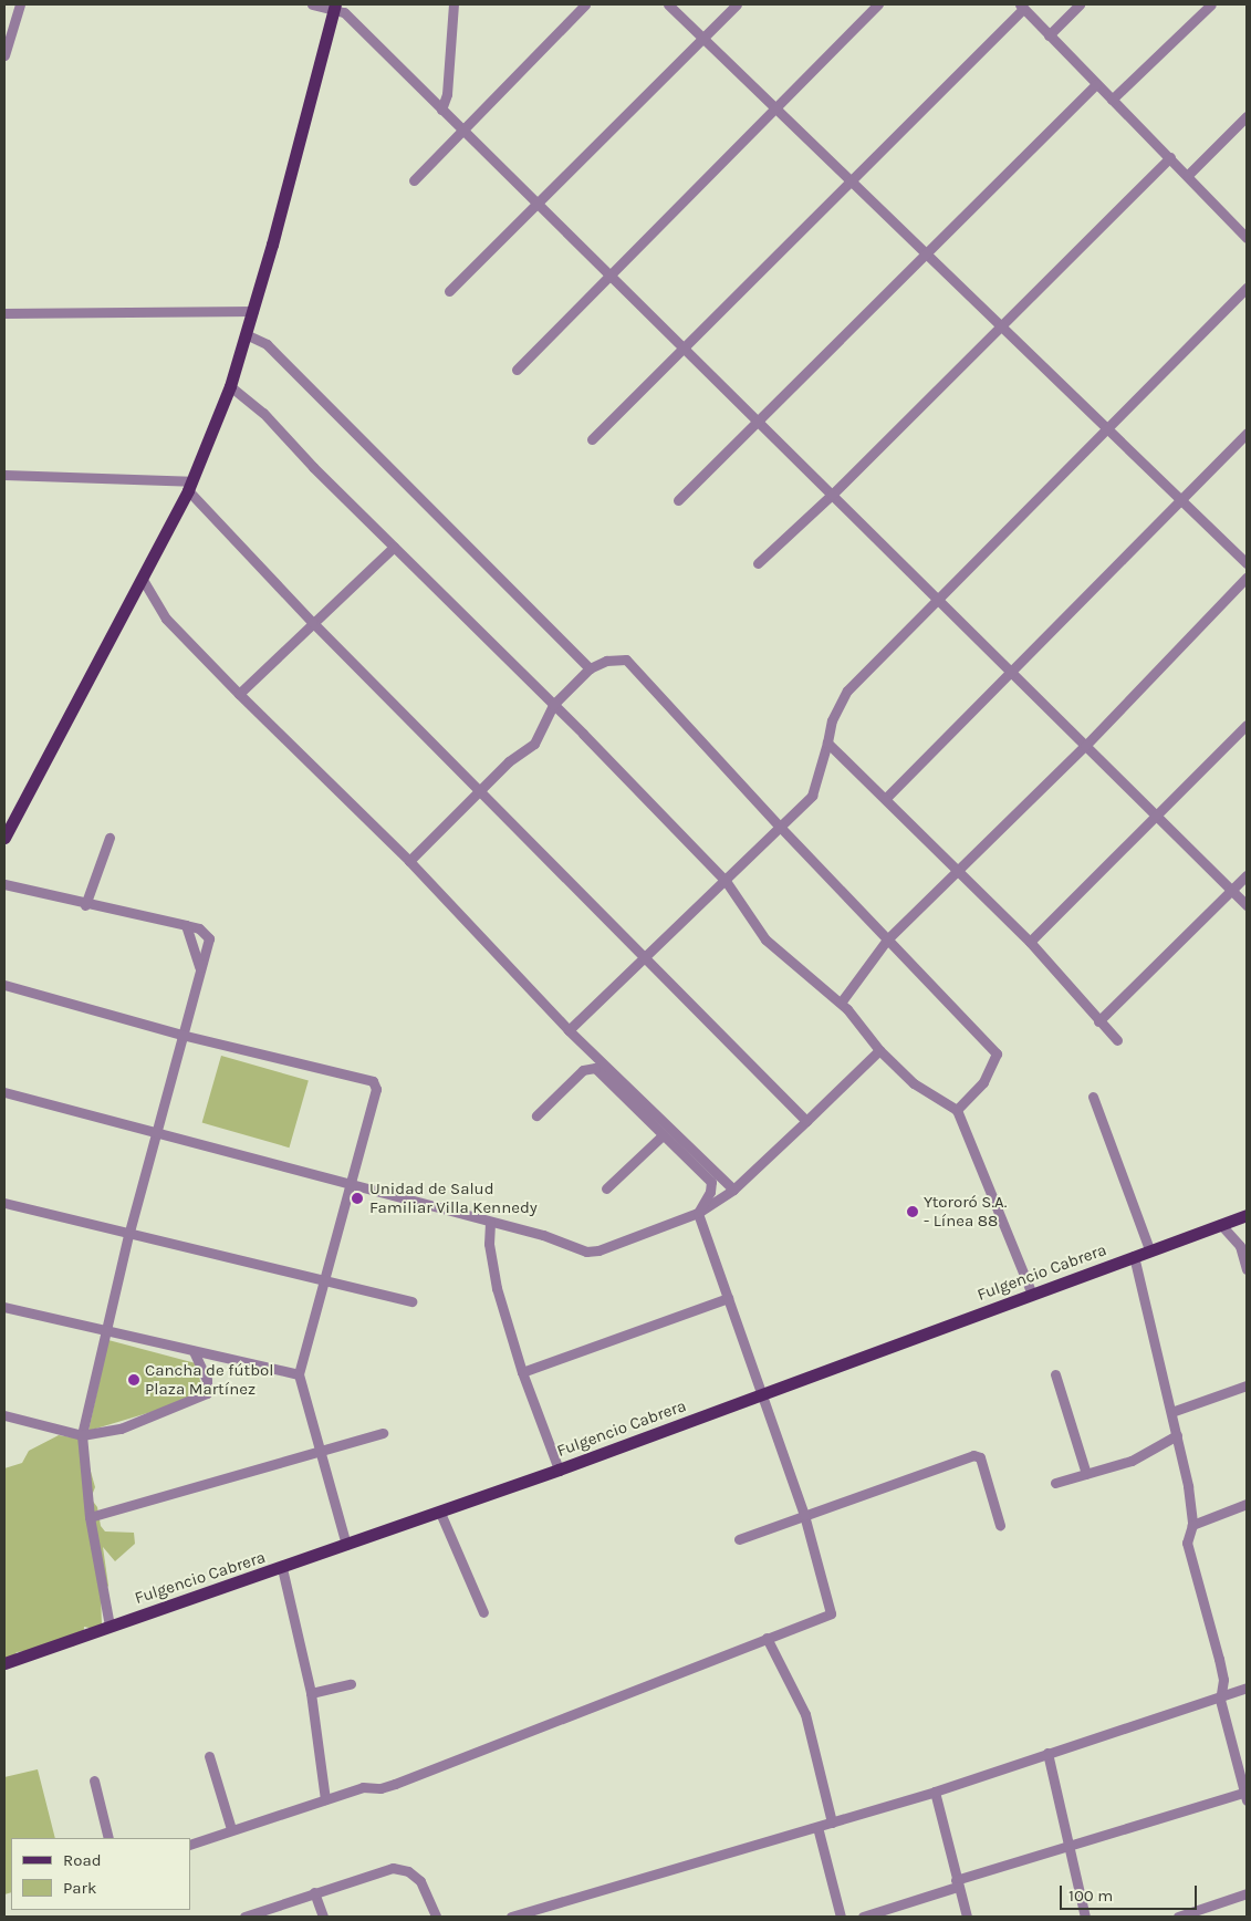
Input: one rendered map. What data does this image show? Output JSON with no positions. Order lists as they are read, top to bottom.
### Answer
{
  "streets": {
    "main road": ["Fulgencio Cabrera"]
  },
  "places": ["Unidad de Salud Familiar Villa Kennedy", "Ytororó S.A. - Línea 88", "Cancha de fútbol Plaza Martínez"],
  "legend": ["Road", "Park"],
  "scale_bar": "100 m"
}
